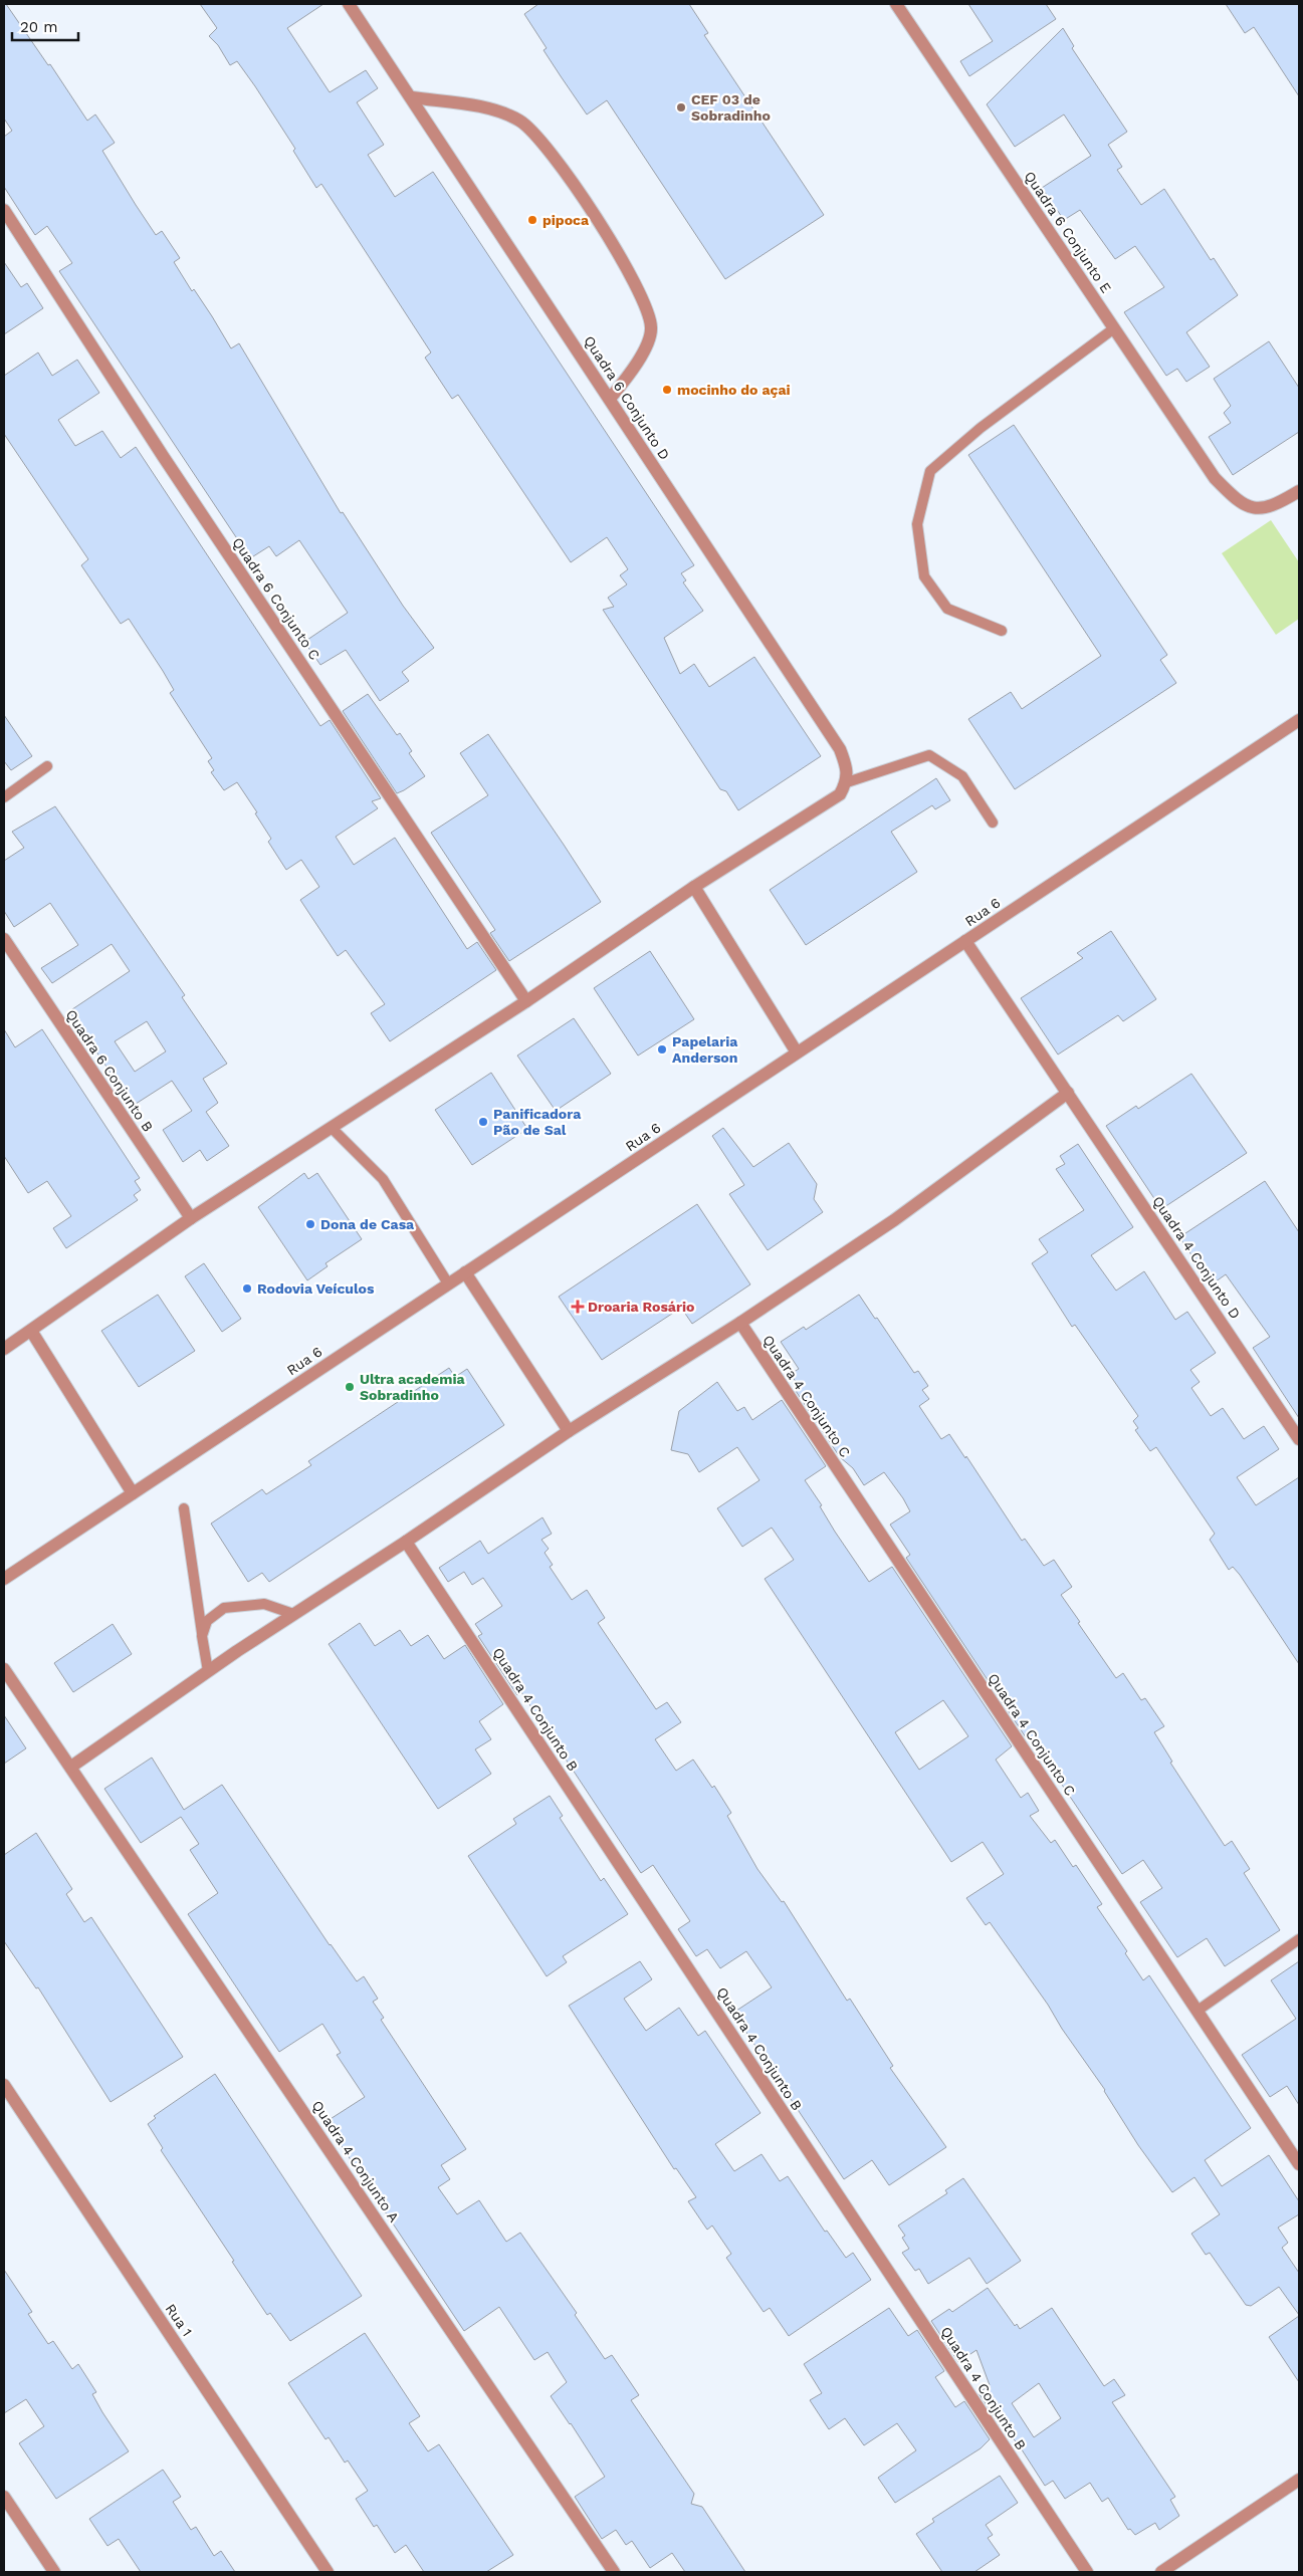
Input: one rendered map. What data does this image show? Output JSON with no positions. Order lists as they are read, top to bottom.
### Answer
{
  "streets": {
    "street": [
      "Quadra 6 Conjunto E",
      "Quadra 6 Conjunto D",
      "Quadra 6 Conjunto C",
      "Rua 6",
      "Quadra 6 Conjunto B",
      "Quadra 4 Conjunto D",
      "Quadra 4 Conjunto C",
      "Quadra 4 Conjunto B",
      "Quadra 4 Conjunto A",
      "Rua 1"
    ]
  },
  "crossings": [
    ["Rua 6", "Quadra 4 Conjunto D"]
  ],
  "places": {
    "other": [
      "CEF 03 de Sobradinho",
      "pipoca",
      "mocinho do açai",
      "Papelaria Anderson",
      "Panificadora Pão de Sal",
      "Dona de Casa",
      "Rodovia Veículos",
      "Ultra academia Sobradinho"
    ],
    "health": ["Droaria Rosário"]
  },
  "scale_bar": "20 m"
}
